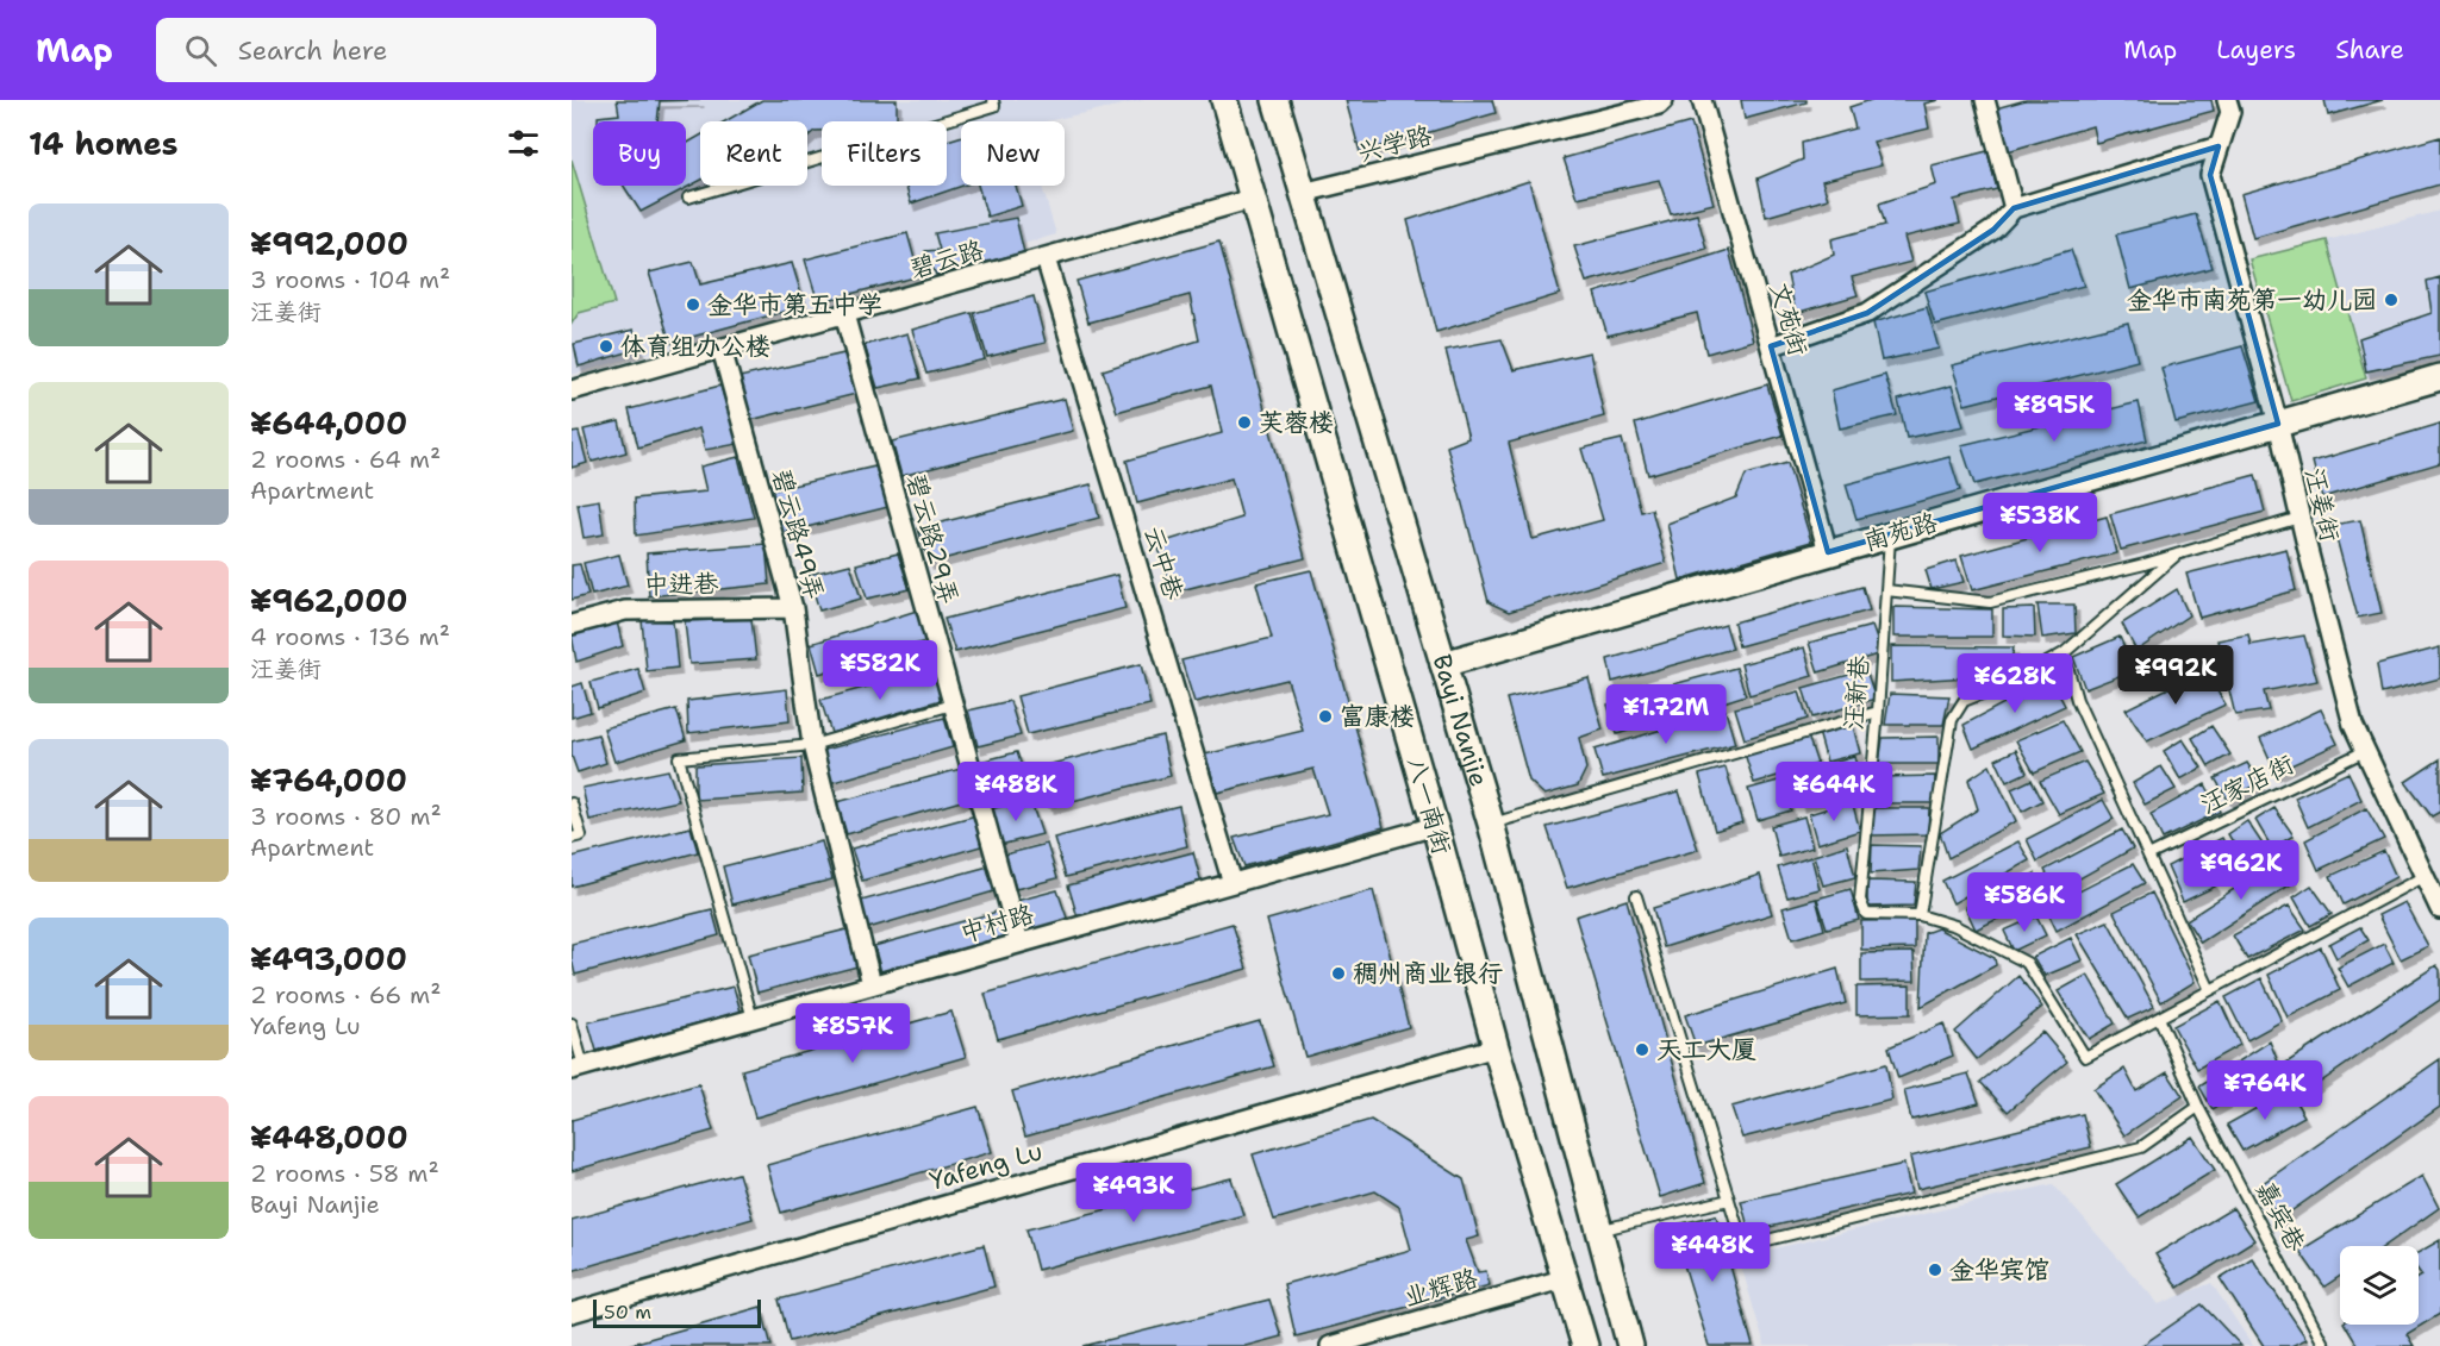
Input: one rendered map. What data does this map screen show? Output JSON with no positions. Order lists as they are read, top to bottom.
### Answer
{
  "streets": {
    "main road": ["南苑路", "Bayi Nanjie", "八一南街"],
    "street": [
      "兴学路",
      "碧云路",
      "文苑街",
      "汪姜街",
      "碧云路49弄",
      "碧云路29弄",
      "云中巷",
      "中进巷",
      "中村路",
      "Yafeng Lu",
      "业辉路"
    ],
    "lane": ["汪新巷", "汪家店街", "嘉宾巷"]
  },
  "crossings": [
    ["兴学路", "Bayi Nanjie"],
    ["碧云路", "碧云路49弄"],
    ["碧云路", "碧云路29弄"],
    ["碧云路", "云中巷"],
    ["碧云路", "八一南街"],
    ["文苑街", "南苑路"],
    ["汪姜街", "南苑路"],
    ["汪姜街", "汪家店街"],
    ["南苑路", "汪新巷"],
    ["南苑路", "Bayi Nanjie"],
    ["碧云路49弄", "中进巷"],
    ["碧云路49弄", "中村路"],
    ["碧云路29弄", "中村路"],
    ["云中巷", "中村路"],
    ["汪新巷", "嘉宾巷"],
    ["八一南街", "中村路"],
    ["八一南街", "Yafeng Lu"],
    ["八一南街", "业辉路"]
  ],
  "places": [
    "金华市南苑第一幼儿园",
    "金华市第五中学",
    "体育组办公楼",
    "芙蓉楼",
    "富康楼",
    "稠州商业银行",
    "天工大厦",
    "金华宾馆"
  ],
  "scale_bar": "50 m",
  "page": {
    "header": "Map",
    "search": "Search here",
    "nav": ["Map", "Layers", "Share"],
    "heading": "14 homes",
    "chip": [
      "Buy",
      "Rent",
      "Filters",
      "New"
    ],
    "list": [
      {
        "name": "¥992,000",
        "note": "3 rooms · 104 m² · 汪姜街"
      },
      {
        "name": "¥644,000",
        "note": "2 rooms · 64 m² · Apartment"
      },
      {
        "name": "¥962,000",
        "note": "4 rooms · 136 m² · 汪姜街"
      },
      {
        "name": "¥764,000",
        "note": "3 rooms · 80 m² · Apartment"
      },
      {
        "name": "¥493,000",
        "note": "2 rooms · 66 m² · Yafeng Lu"
      },
      {
        "name": "¥448,000",
        "note": "2 rooms · 58 m² · Bayi Nanjie"
      }
    ],
    "price": [
      "¥895K",
      "¥538K",
      "¥582K",
      "¥992K",
      "¥628K",
      "¥1.72M",
      "¥488K",
      "¥644K",
      "¥962K",
      "¥586K",
      "¥857K",
      "¥764K",
      "¥493K",
      "¥448K"
    ],
    "scale": "50 m"
  }
}
